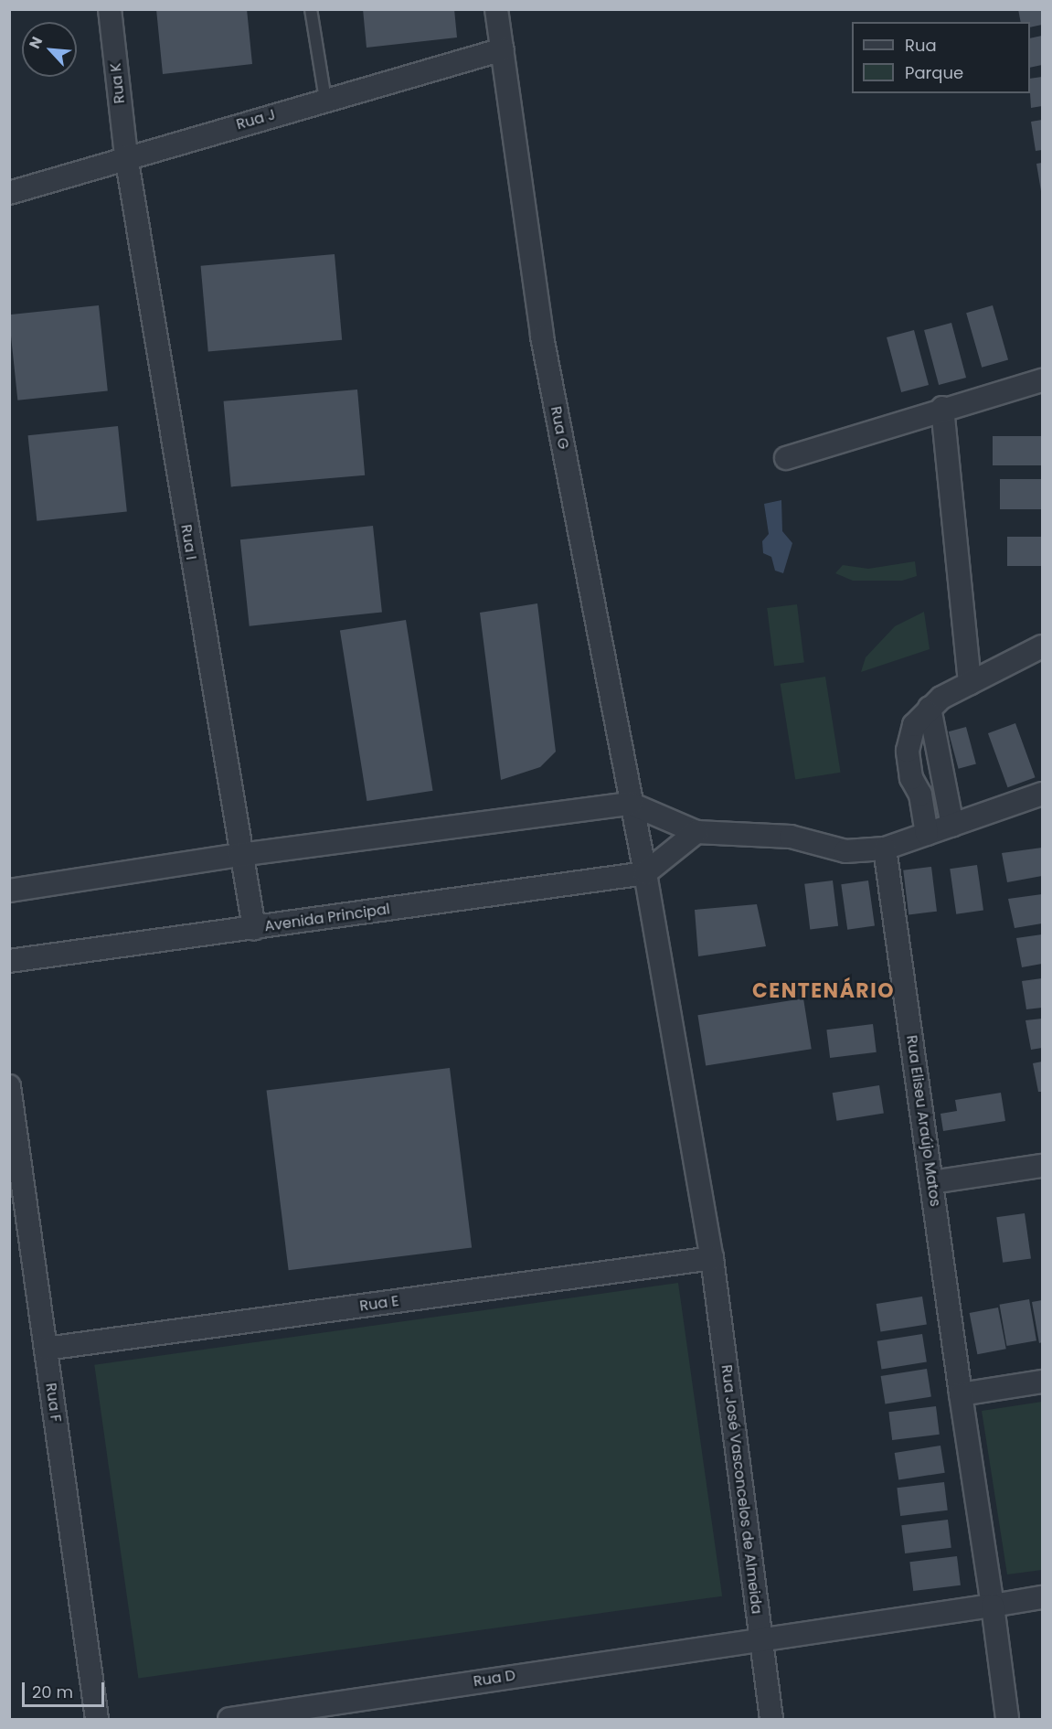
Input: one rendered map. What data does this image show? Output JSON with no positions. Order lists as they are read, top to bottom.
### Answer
{
  "streets": {
    "street": [
      "Rua K",
      "Rua J",
      "Rua G",
      "Rua I",
      "Avenida Principal",
      "Rua Eliseu Araújo Matos",
      "Rua E",
      "Rua F",
      "Rua José Vasconcelos de Almeida",
      "Rua D"
    ]
  },
  "crossings": [
    ["Rua K", "Rua J"],
    ["Rua K", "Rua I"],
    ["Rua J", "Rua G"],
    ["Rua J", "Rua I"],
    ["Rua G", "Avenida Principal"],
    ["Rua G", "Rua José Vasconcelos de Almeida"],
    ["Rua I", "Avenida Principal"],
    ["Avenida Principal", "Rua José Vasconcelos de Almeida"],
    ["Rua Eliseu Araújo Matos", "Rua D"],
    ["Rua E", "Rua F"],
    ["Rua E", "Rua José Vasconcelos de Almeida"],
    ["Rua José Vasconcelos de Almeida", "Rua D"]
  ],
  "districts": ["CENTENÁRIO"],
  "legend": ["Rua", "Parque"],
  "scale_bar": "20 m",
  "north": "top left"
}
